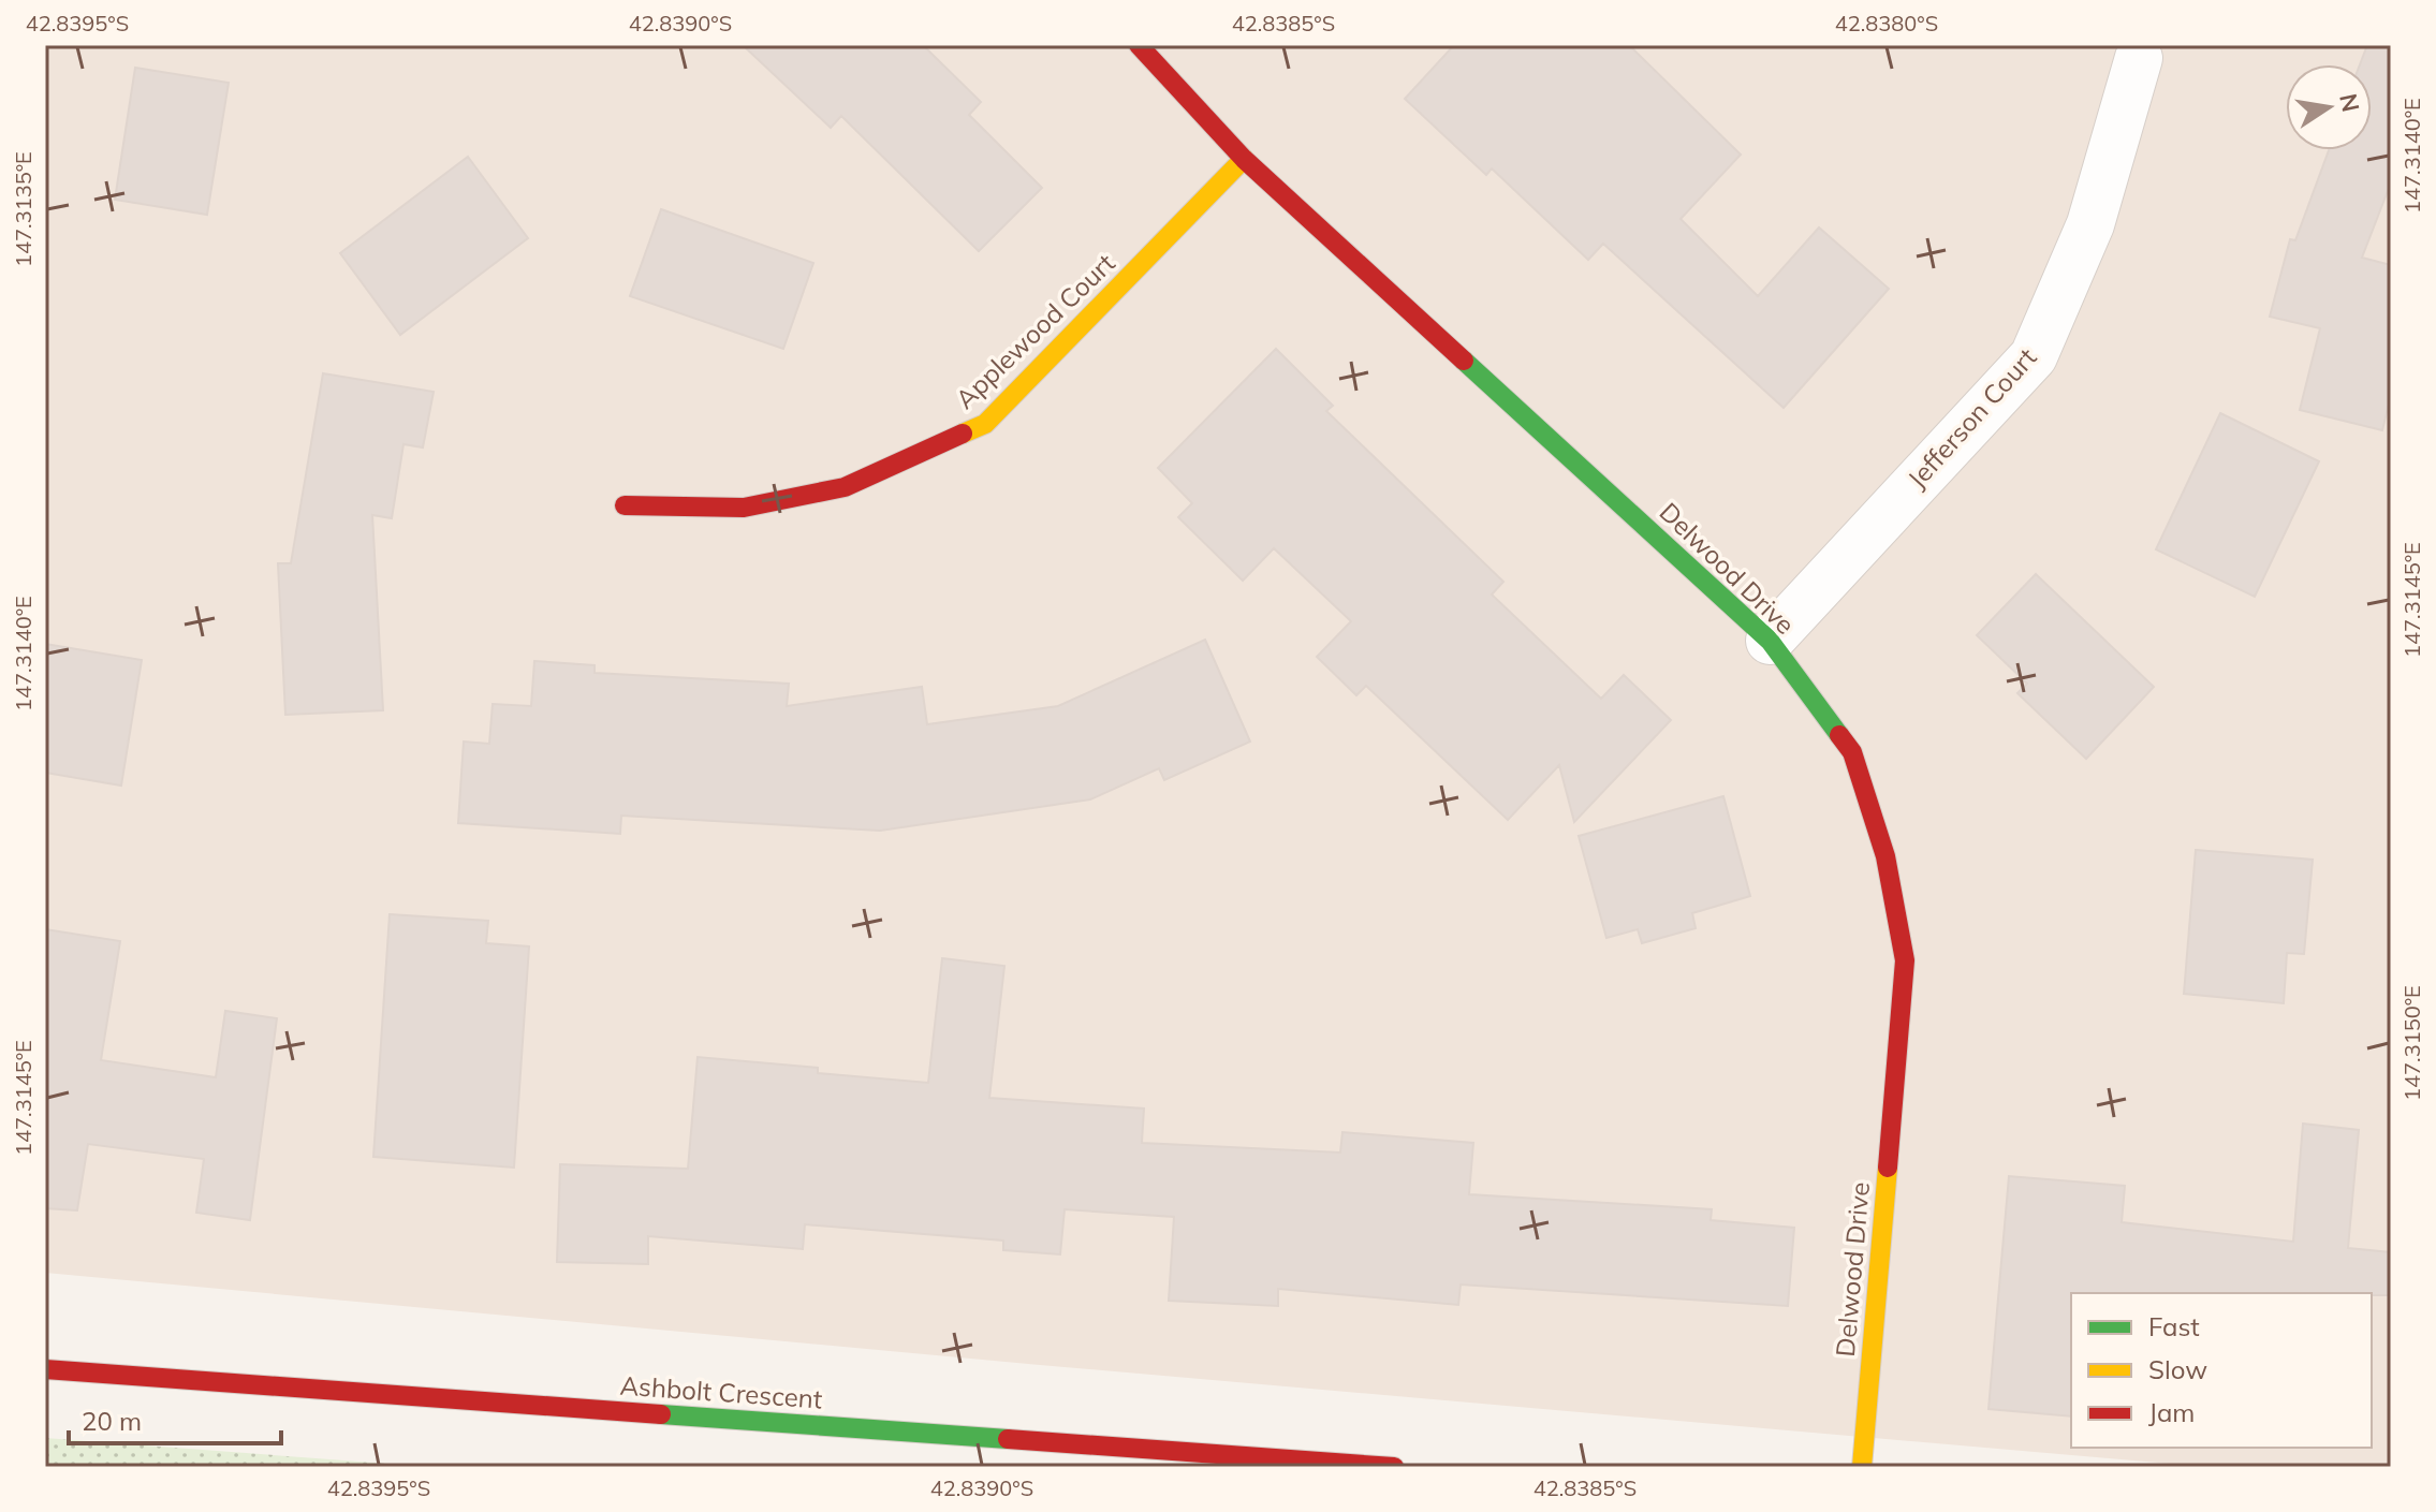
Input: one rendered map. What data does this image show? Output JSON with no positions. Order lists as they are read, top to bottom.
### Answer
{
  "streets": {
    "street": [
      "Applewood Court",
      "Jefferson Court",
      "Delwood Drive",
      "Ashbolt Crescent"
    ]
  },
  "crossings": [
    ["Applewood Court", "Delwood Drive"],
    ["Jefferson Court", "Delwood Drive"]
  ],
  "legend": ["Fast", "Slow", "Jam"],
  "scale_bar": "20 m",
  "north": "right",
  "coordinates": [
    "42.8395°S",
    "42.8390°S",
    "42.8385°S",
    "42.8380°S",
    "147.3140°E",
    "147.3135°E",
    "147.3145°E",
    "147.3150°E"
  ]
}
